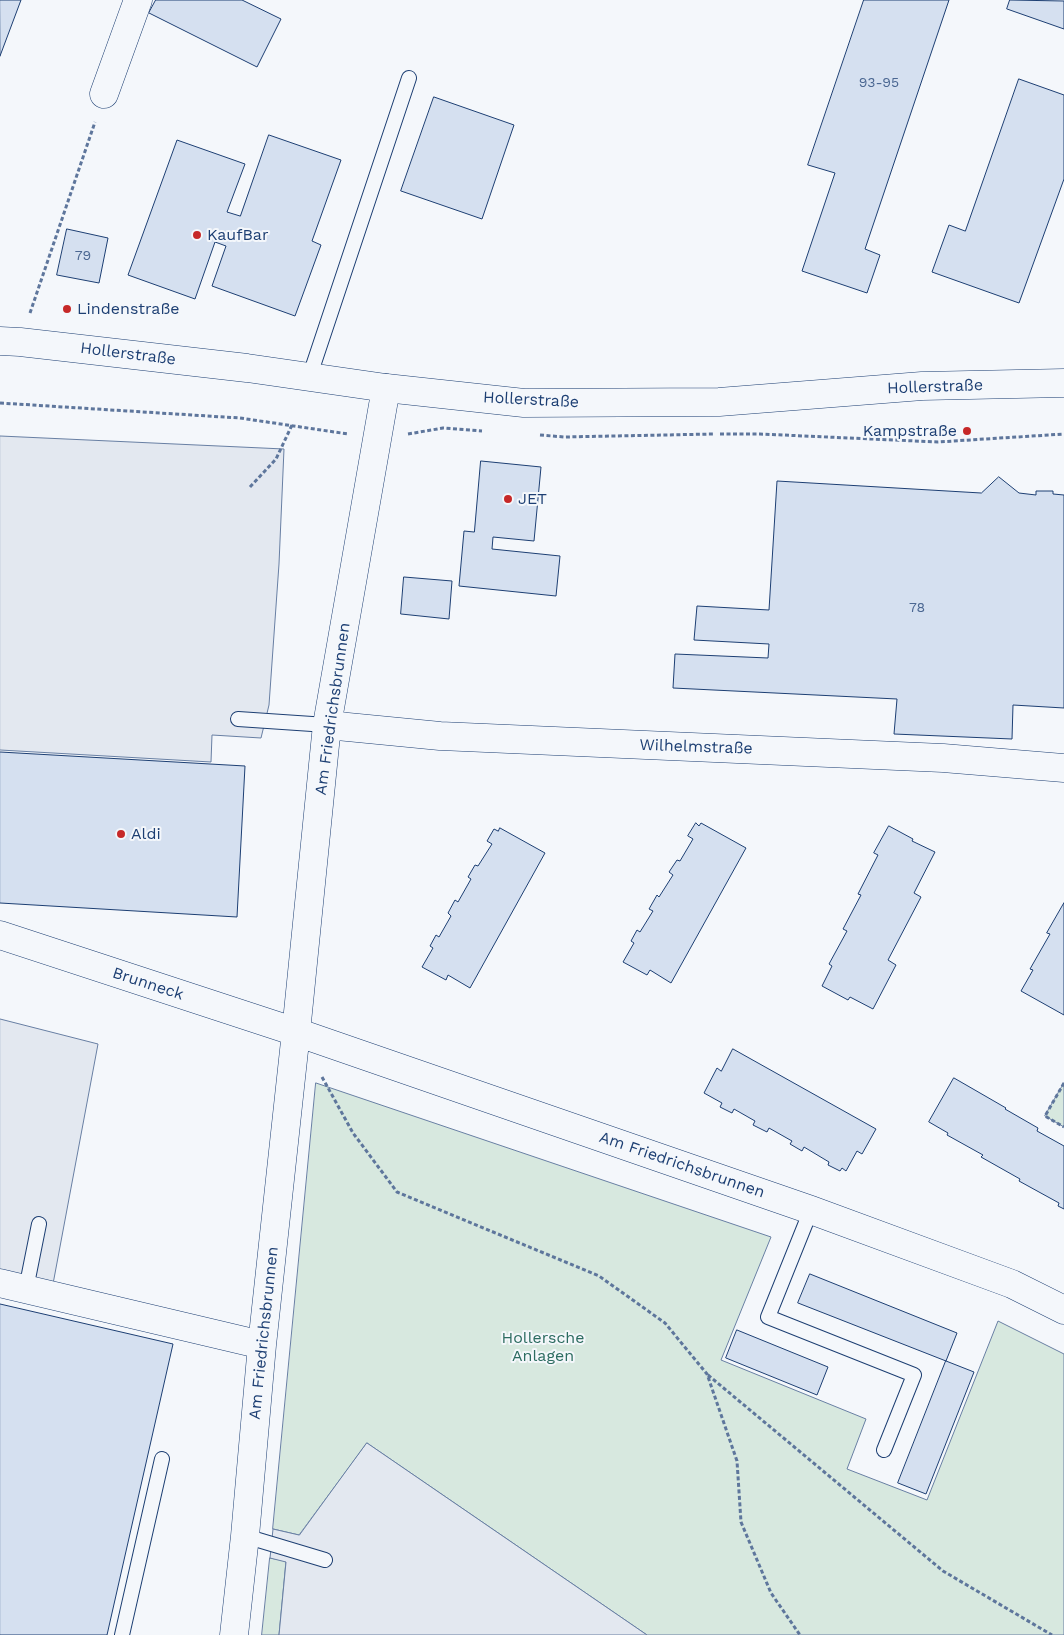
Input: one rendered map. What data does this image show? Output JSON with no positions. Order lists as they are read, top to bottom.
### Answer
{
  "streets": {
    "street": [
      "Hollerstraße",
      "Am Friedrichsbrunnen",
      "Wilhelmstraße",
      "Brunneck"
    ]
  },
  "crossings": [
    ["Hollerstraße", "Am Friedrichsbrunnen"],
    ["Am Friedrichsbrunnen", "Wilhelmstraße"],
    ["Am Friedrichsbrunnen", "Brunneck"]
  ],
  "parks": ["Hollersche Anlagen"],
  "places": [
    "KaufBar",
    "Lindenstraße",
    "Kampstraße",
    "JET",
    "Aldi"
  ],
  "house_numbers": ["93-95", "79", "78"]
}
